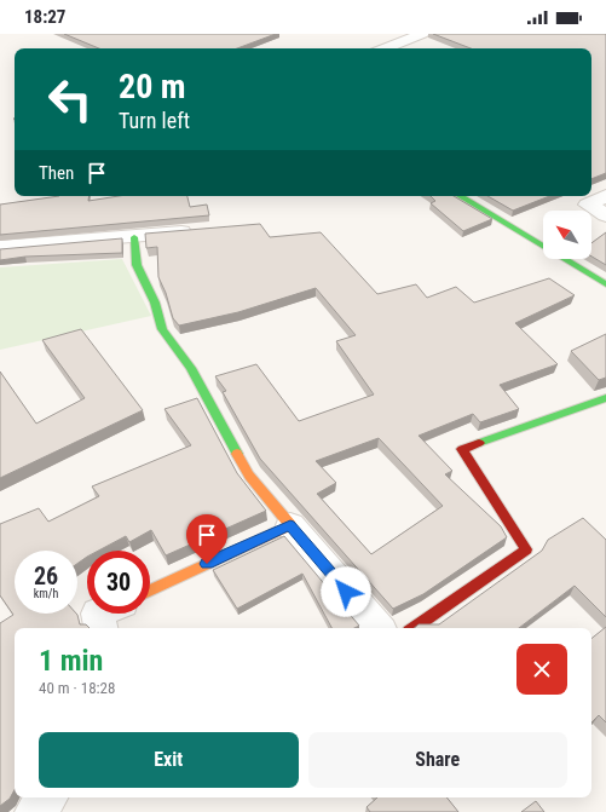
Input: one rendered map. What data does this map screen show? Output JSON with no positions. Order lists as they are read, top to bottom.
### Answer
{
  "north": "top left",
  "page": {
    "status": "18:27",
    "turn": ["20 m", "Turn left"],
    "then": "Then",
    "speed": "26 km/h",
    "limit": "30",
    "heading": ["1 min", "40 m · 18:28"],
    "buttons": ["Exit", "Share"]
  }
}
